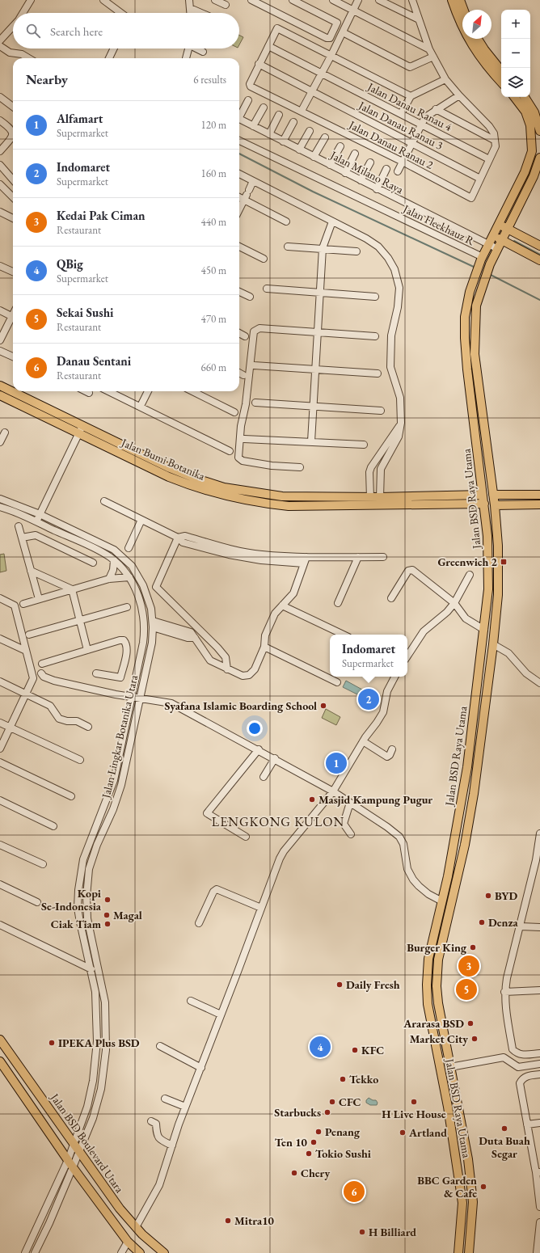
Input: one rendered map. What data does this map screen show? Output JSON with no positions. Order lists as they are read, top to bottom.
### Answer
{
  "streets": {
    "main road": ["Jalan Bumi Botanika", "Jalan BSD Raya Utama", "Jalan BSD Boulevard Utara"],
    "street": [
      "Jalan Danau Ranau 4",
      "Jalan Danau Ranau 3",
      "Jalan Danau Ranau 2",
      "Jalan Milano Raya",
      "Jalan Fleekhauz R",
      "Jalan Lingkar Botanika Utara"
    ]
  },
  "crossings": [
    ["Jalan Danau Ranau 3", "Jalan Danau Ranau 2"],
    ["Jalan Milano Raya", "Jalan BSD Raya Utama"],
    ["Jalan Fleekhauz R", "Jalan BSD Raya Utama"],
    ["Jalan Bumi Botanika", "Jalan BSD Raya Utama"],
    ["Jalan Lingkar Botanika Utara", "Jalan BSD Boulevard Utara"]
  ],
  "districts": ["LENGKONG KULON"],
  "places": {
    "transit": ["Greenwich 2"],
    "other": [
      "Syafana Islamic Boarding School",
      "Masjid Kampung Pugur",
      "BYD",
      "Kopi Se-Indonesia",
      "Magal",
      "Denza",
      "Ciak Tiam",
      "Burger King",
      "Daily Fresh",
      "Ararasa BSD",
      "Market City",
      "IPEKA Plus BSD",
      "KFC",
      "Tekko",
      "CFC",
      "H Live House",
      "Starbucks",
      "Duta Buah Segar",
      "Penang",
      "Artland",
      "Ten 10",
      "Tokio Sushi",
      "Chery",
      "BBC Garden & Cafe",
      "Mitra10",
      "H Billiard"
    ]
  },
  "north": "top right",
  "page": {
    "map_buttons": ["+", "−"],
    "search": "Search here",
    "heading": ["Nearby", "6 results"],
    "list": [
      {
        "mark": "1",
        "name": "Alfamart",
        "note": "Supermarket",
        "value": "120 m"
      },
      {
        "mark": "2",
        "name": "Indomaret",
        "note": "Supermarket",
        "value": "160 m"
      },
      {
        "mark": "3",
        "name": "Kedai Pak Ciman",
        "note": "Restaurant",
        "value": "440 m"
      },
      {
        "mark": "4",
        "name": "QBig",
        "note": "Supermarket",
        "value": "450 m"
      },
      {
        "mark": "5",
        "name": "Sekai Sushi",
        "note": "Restaurant",
        "value": "470 m"
      },
      {
        "mark": "6",
        "name": "Danau Sentani",
        "note": "Restaurant",
        "value": "660 m"
      }
    ],
    "popup": ["Indomaret", "Supermarket"],
    "pins": [
      "2",
      "1",
      "3",
      "5",
      "4",
      "6"
    ]
  }
}
